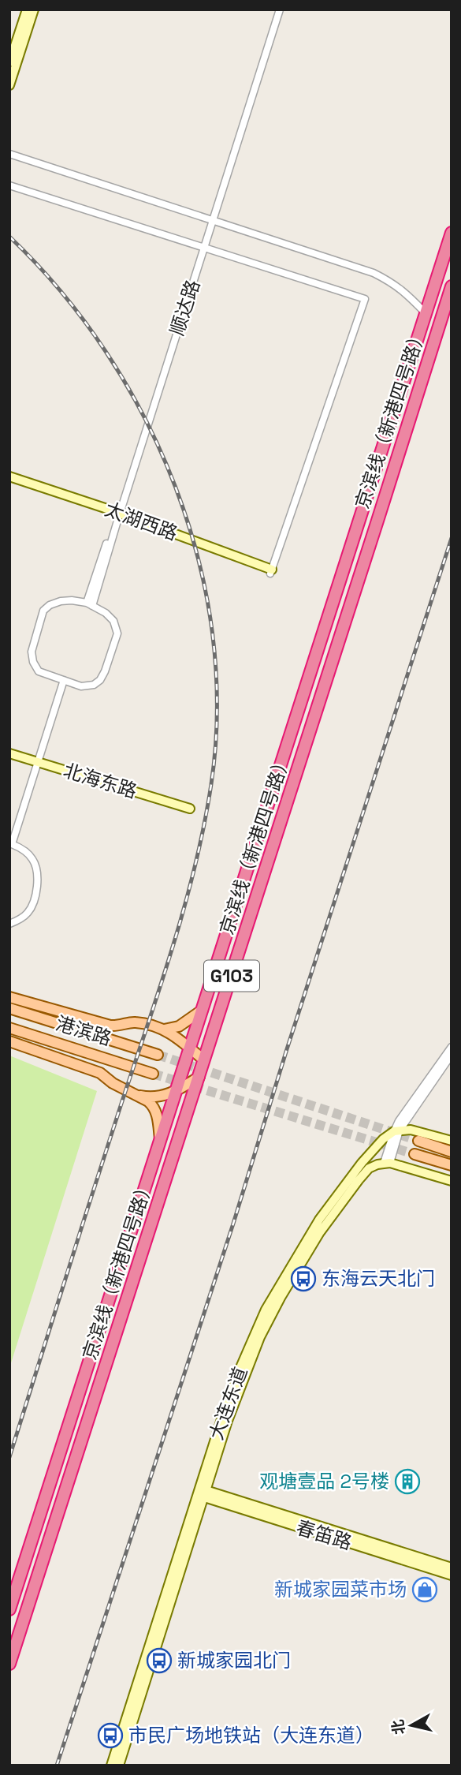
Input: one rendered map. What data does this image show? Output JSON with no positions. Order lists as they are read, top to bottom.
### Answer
{
  "streets": {
    "highway": ["京滨线（新港四号路）", "G103"],
    "main road": [
      "太湖西路",
      "北海东路",
      "港滨路",
      "大连东道",
      "春笛路"
    ],
    "street": ["顺达路"]
  },
  "crossings": [
    ["顺达路", "太湖西路"],
    ["大连东道", "春笛路"]
  ],
  "places": {
    "bus stop": ["东海云天北门", "新城家园北门", "市民广场地铁站（大连东道）"],
    "building": ["观塘壹品 2号楼"],
    "shop": ["新城家园菜市场"]
  },
  "north": "left"
}
